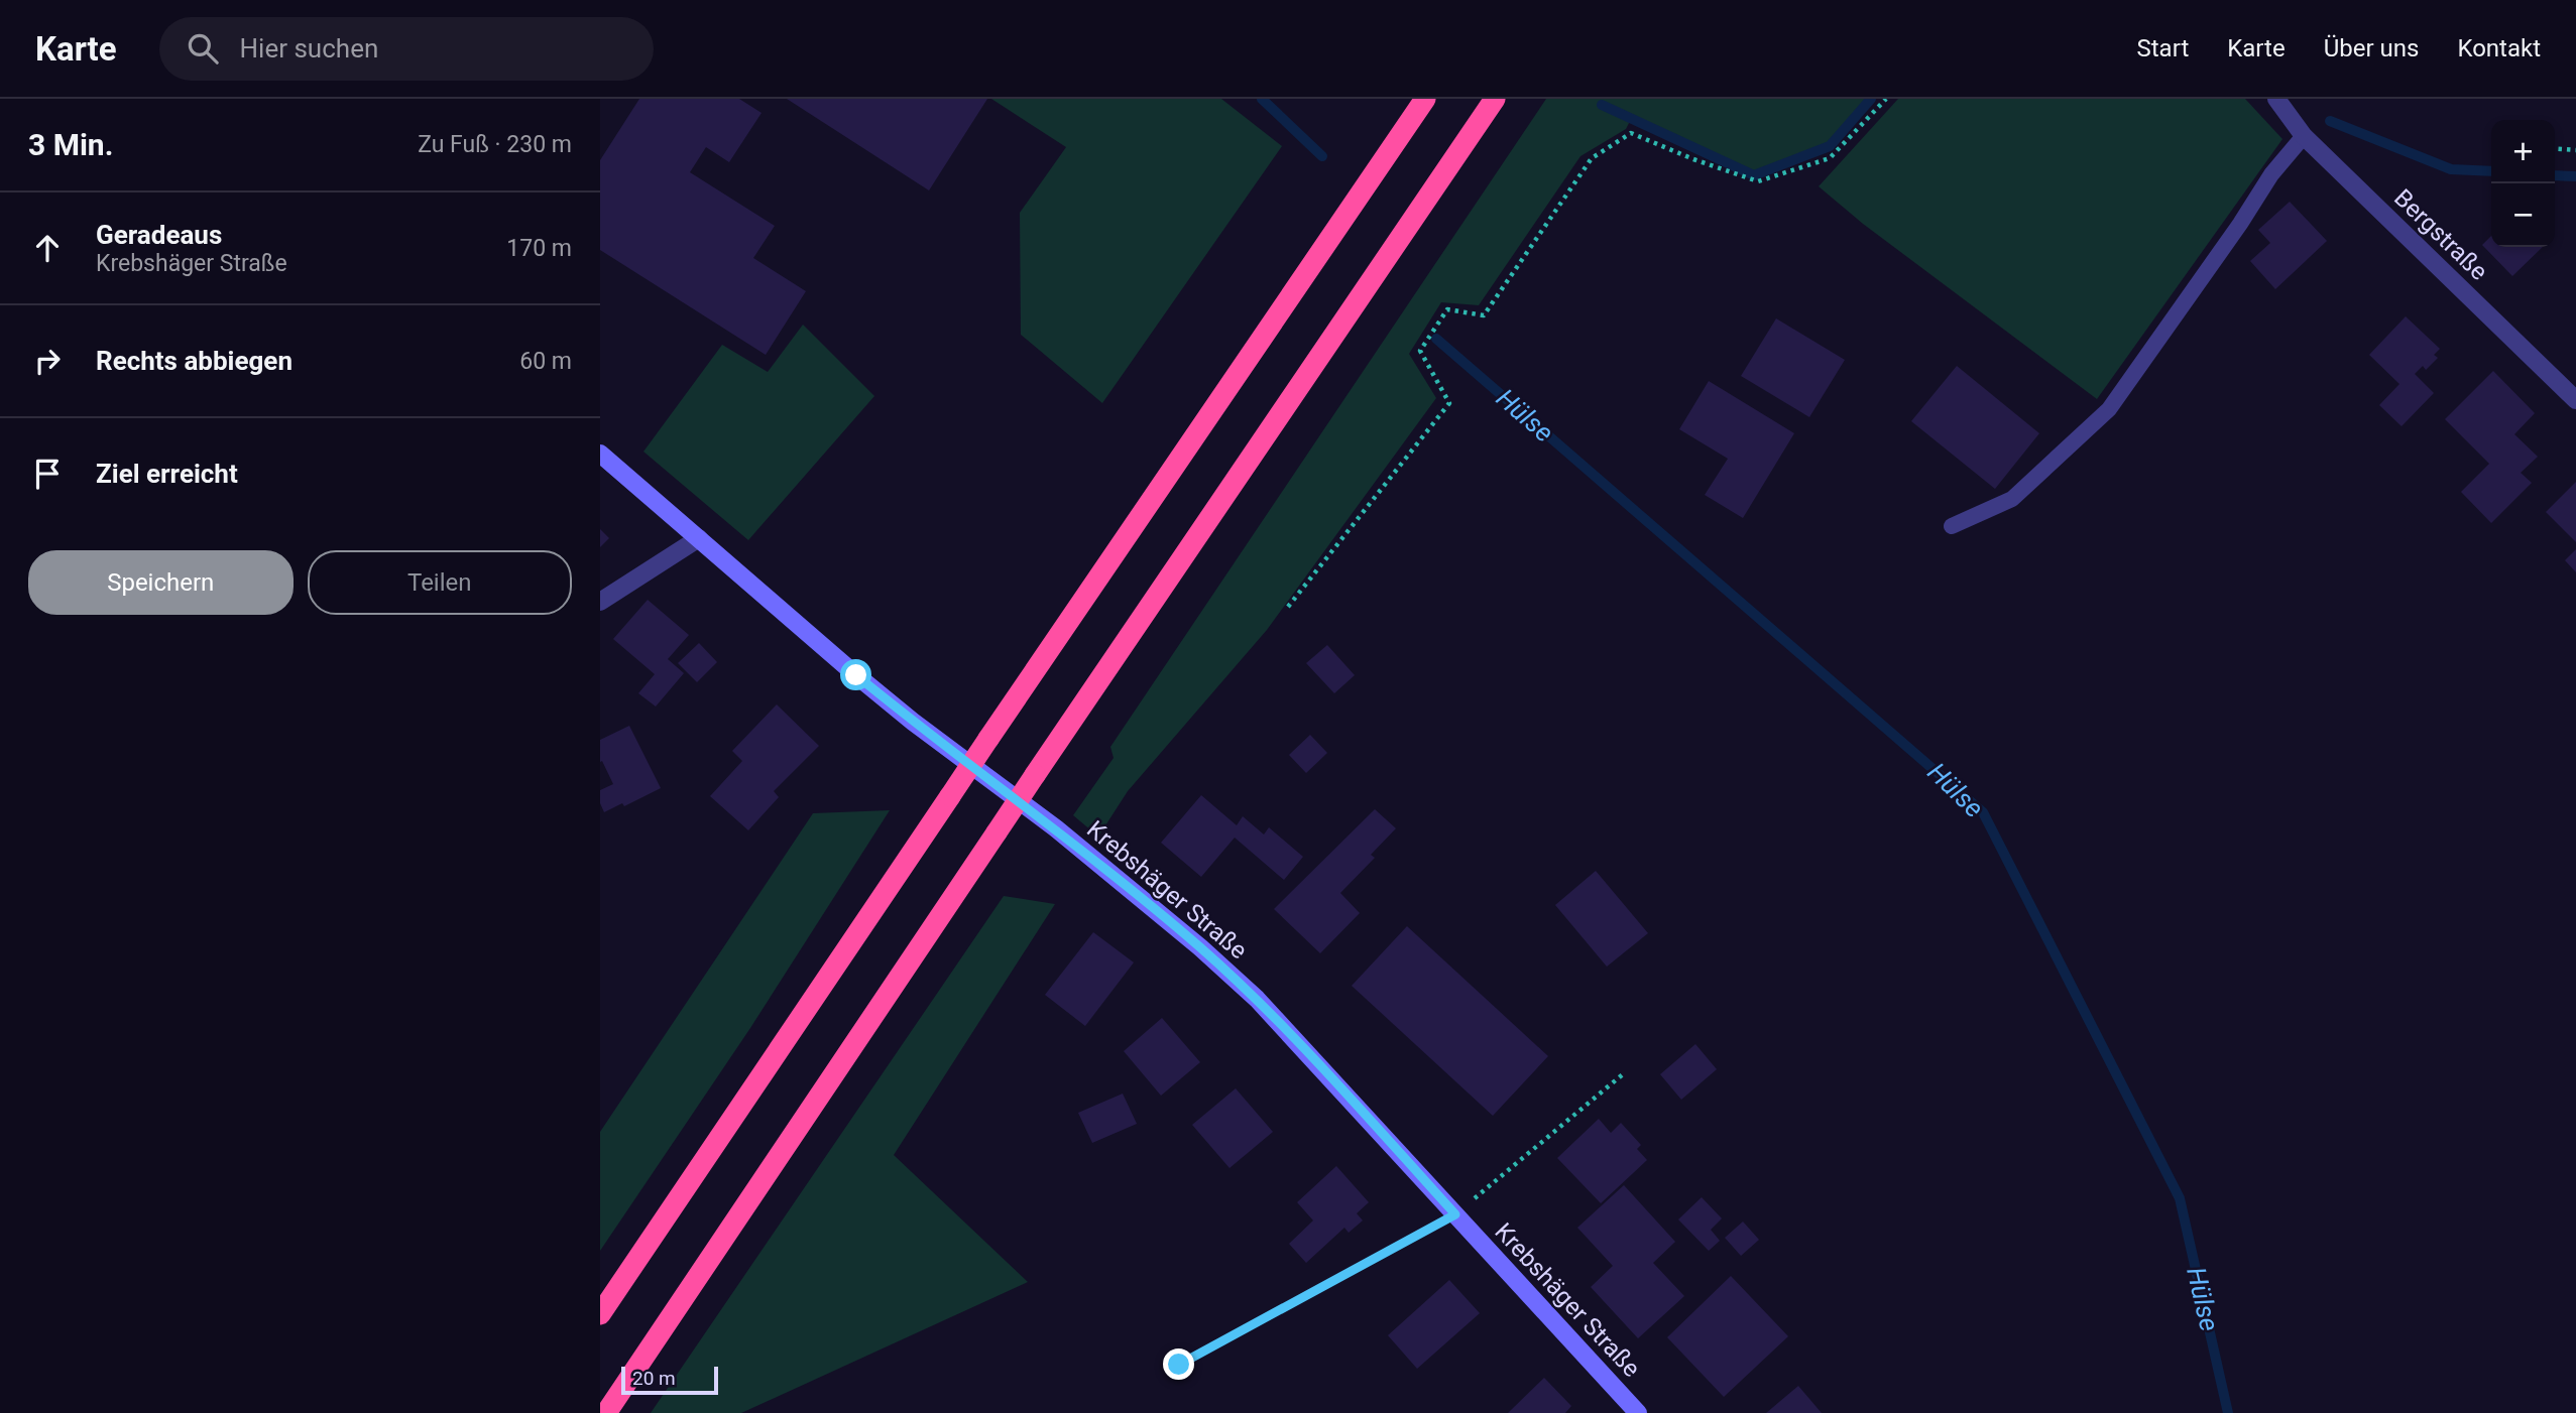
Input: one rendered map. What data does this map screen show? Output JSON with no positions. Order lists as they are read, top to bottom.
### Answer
{
  "streets": {
    "street": ["Bergstraße", "Krebshäger Straße"]
  },
  "water": ["Hülse"],
  "scale_bar": "20 m",
  "page": {
    "header": "Karte",
    "search": "Hier suchen",
    "nav": [
      "Start",
      "Karte",
      "Über uns",
      "Kontakt"
    ],
    "heading": ["3 Min.", "Zu Fuß · 230 m"],
    "map_buttons": ["+", "−"],
    "list": [
      ["Geradeaus", "Krebshäger Straße", "170 m"],
      ["Rechts abbiegen", "60 m"],
      "Ziel erreicht"
    ],
    "buttons": ["Speichern", "Teilen"],
    "scale": "20 m"
  }
}
